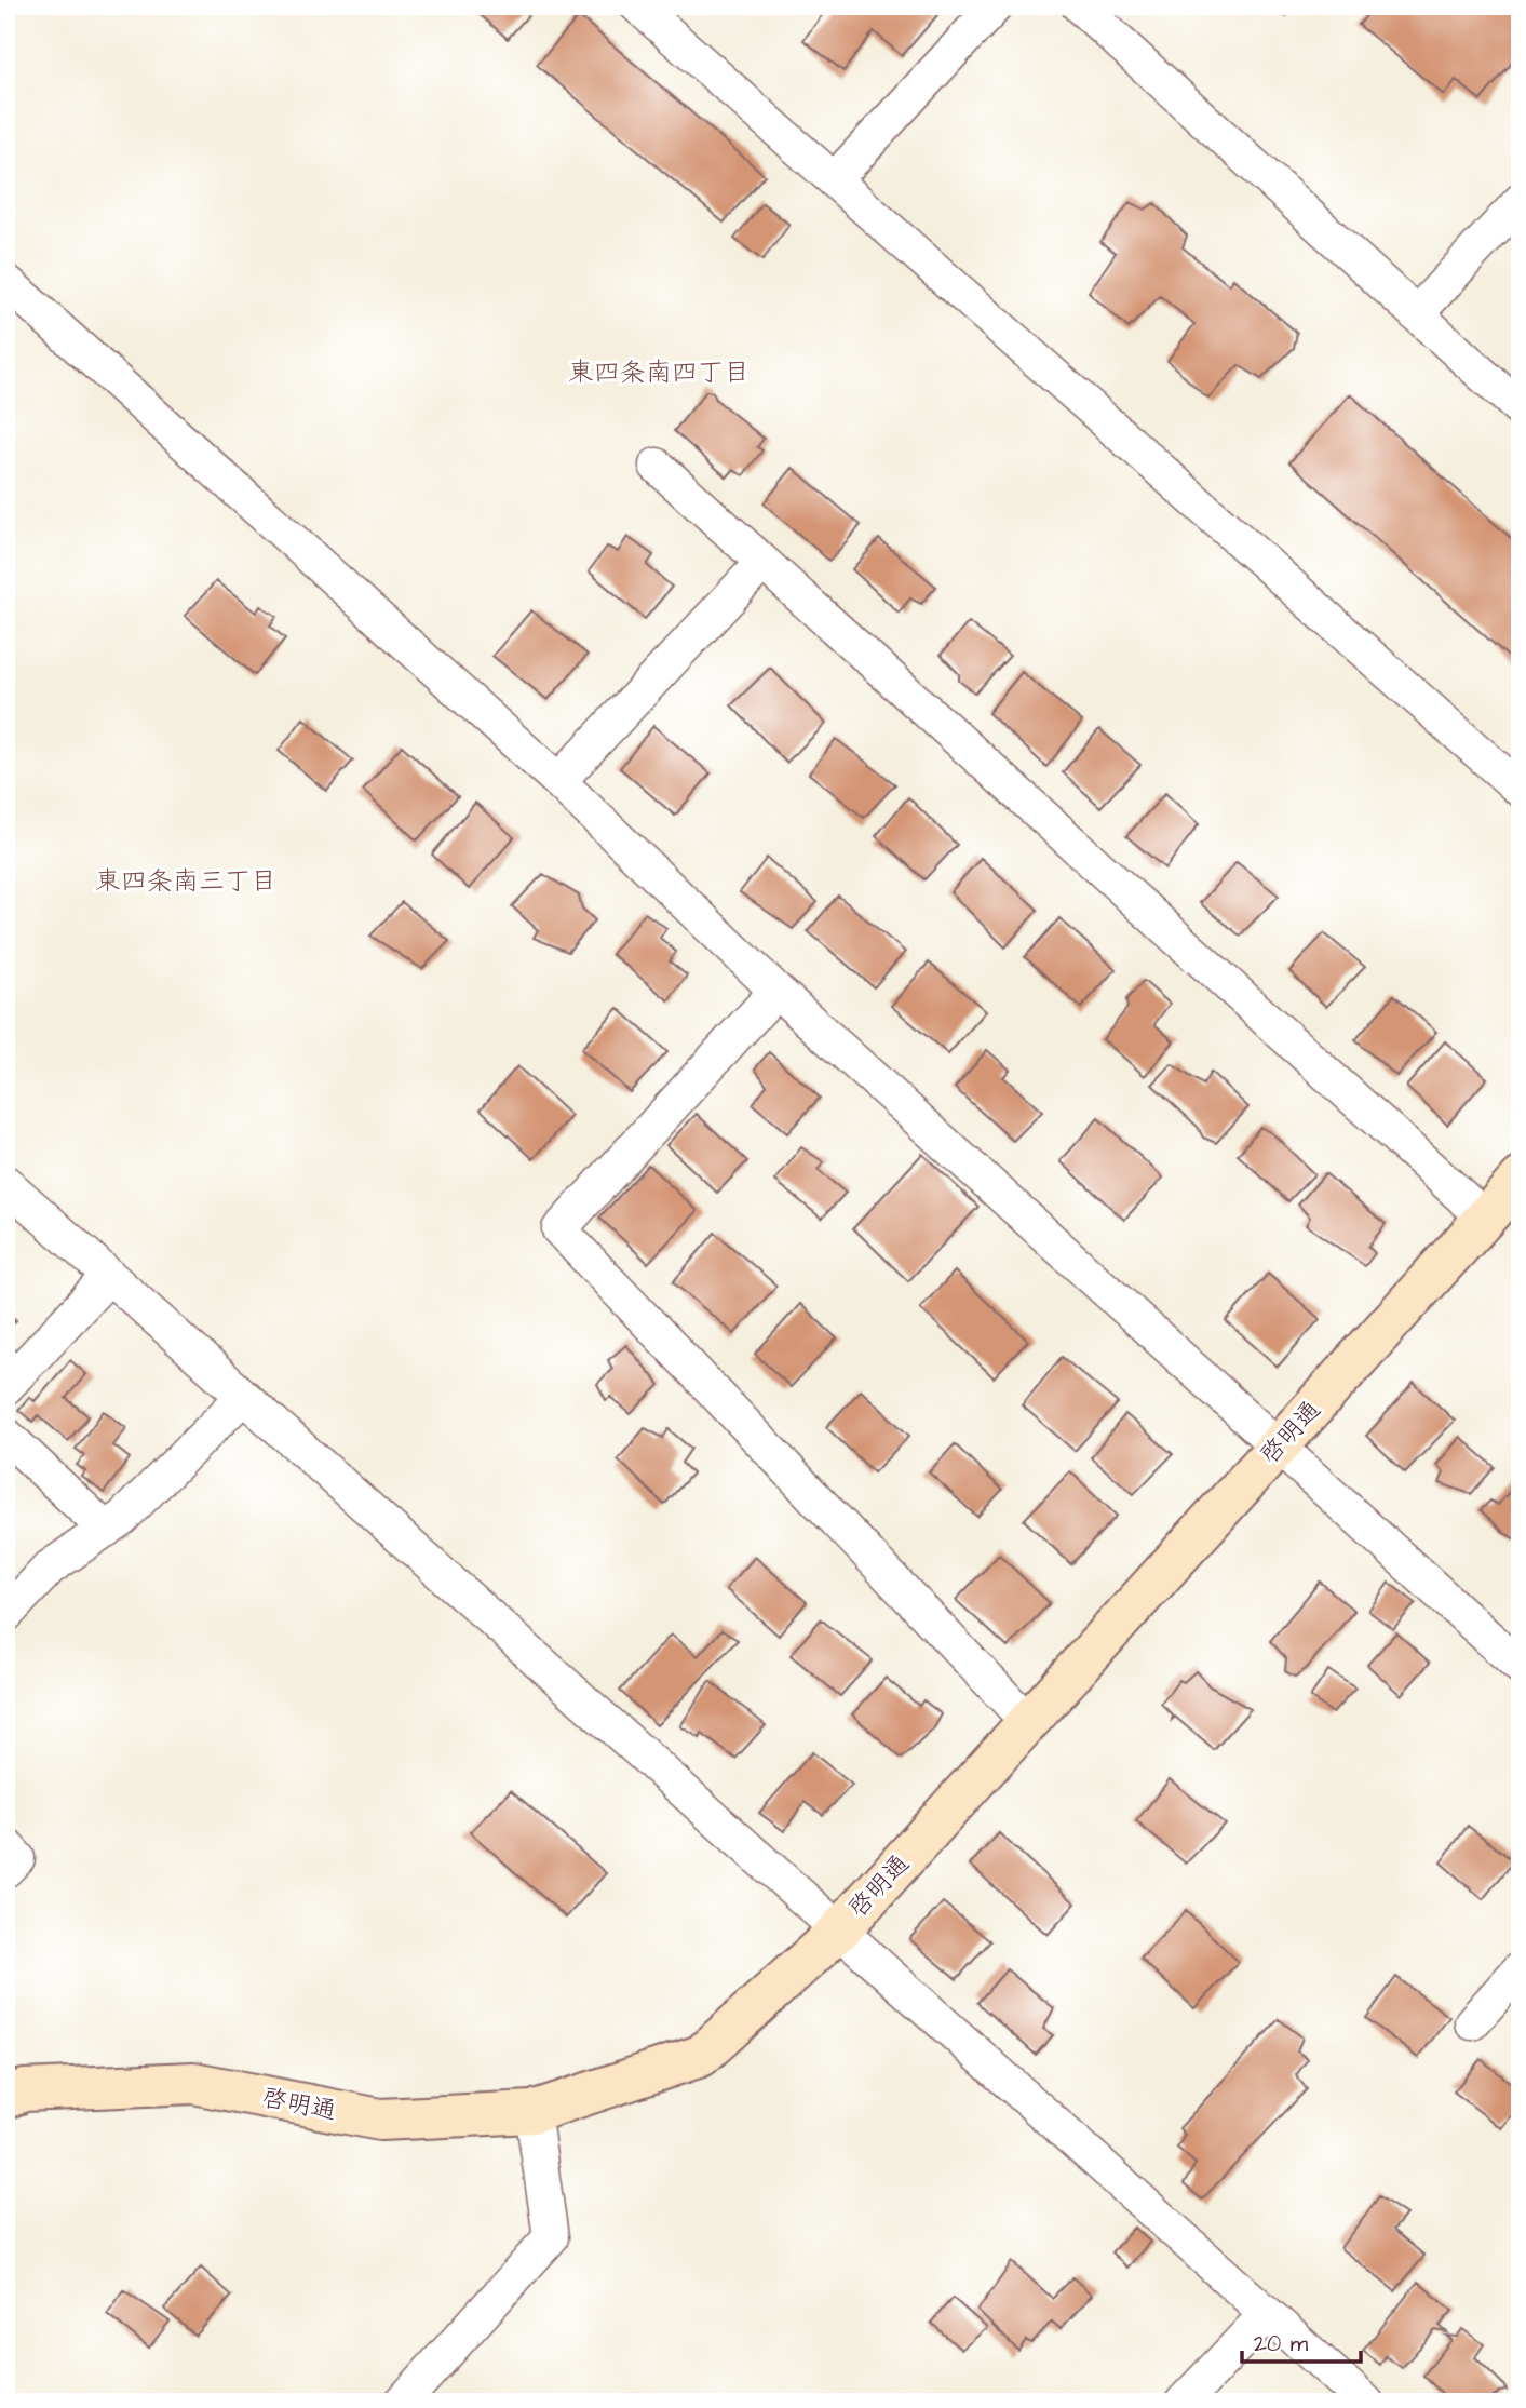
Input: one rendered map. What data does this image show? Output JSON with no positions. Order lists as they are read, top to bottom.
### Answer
{
  "streets": {
    "street": ["啓明通"]
  },
  "districts": ["東四条南四丁目", "東四条南三丁目"],
  "scale_bar": "20 m"
}
